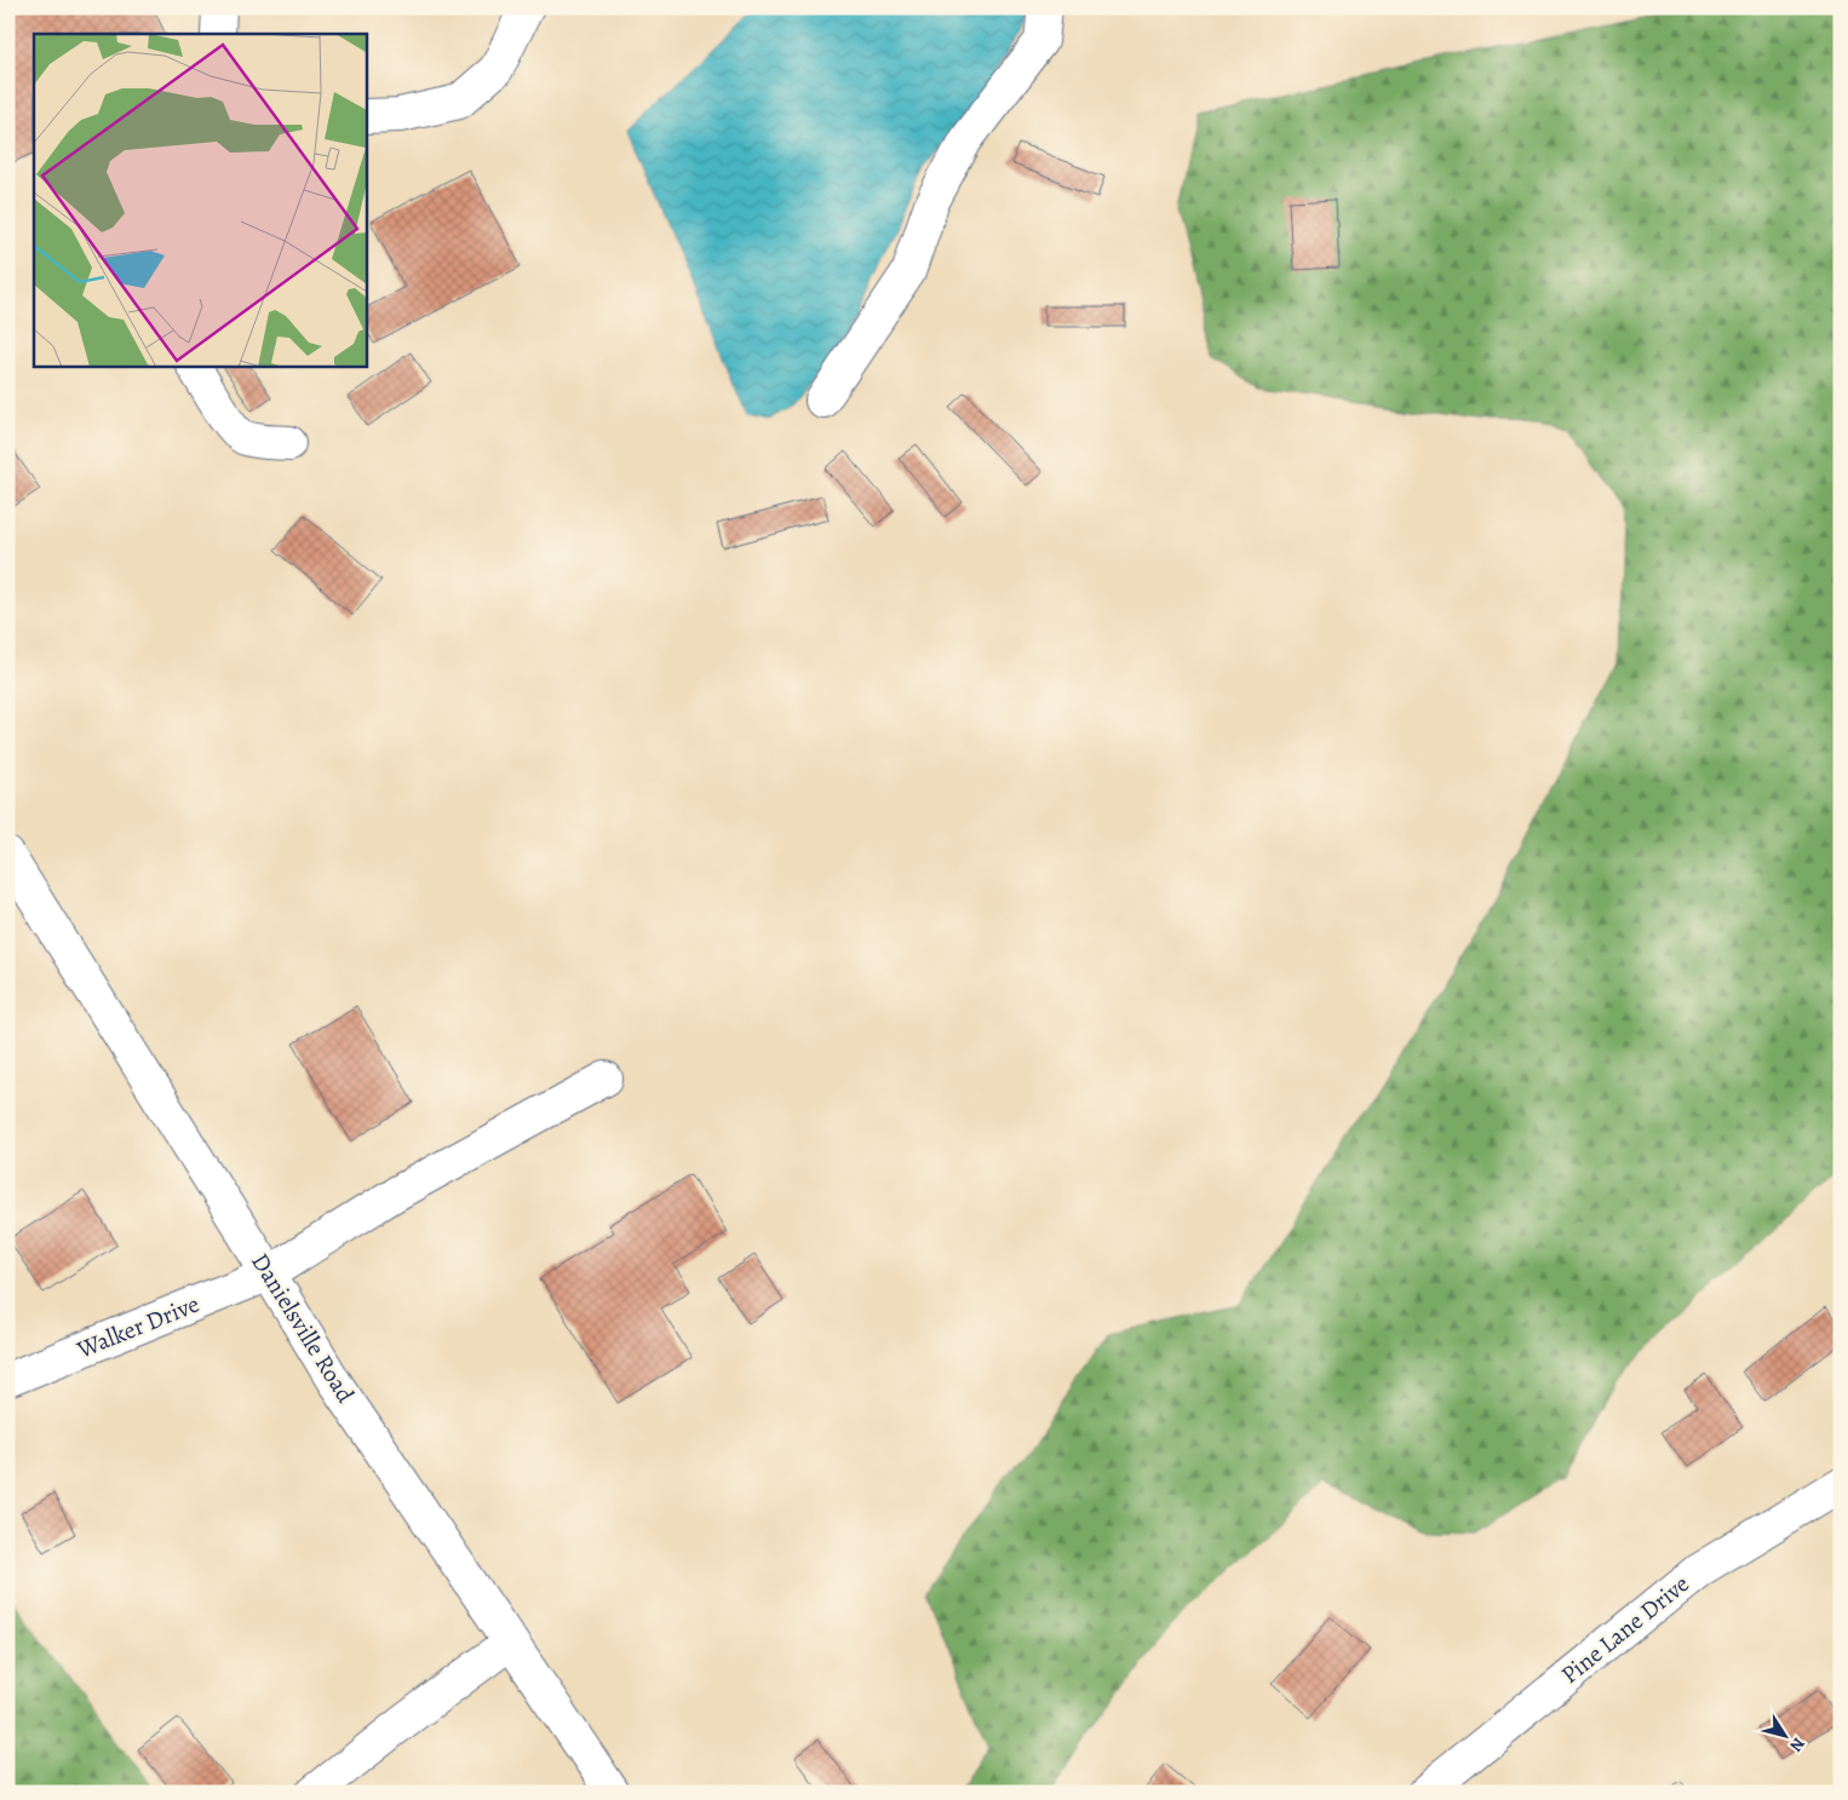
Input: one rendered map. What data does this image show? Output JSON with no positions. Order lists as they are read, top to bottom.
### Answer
{
  "streets": {
    "street": ["Walker Drive", "Danielsville Road", "Pine Lane Drive"]
  },
  "crossings": [
    ["Walker Drive", "Danielsville Road"]
  ],
  "north": "bottom right"
}
